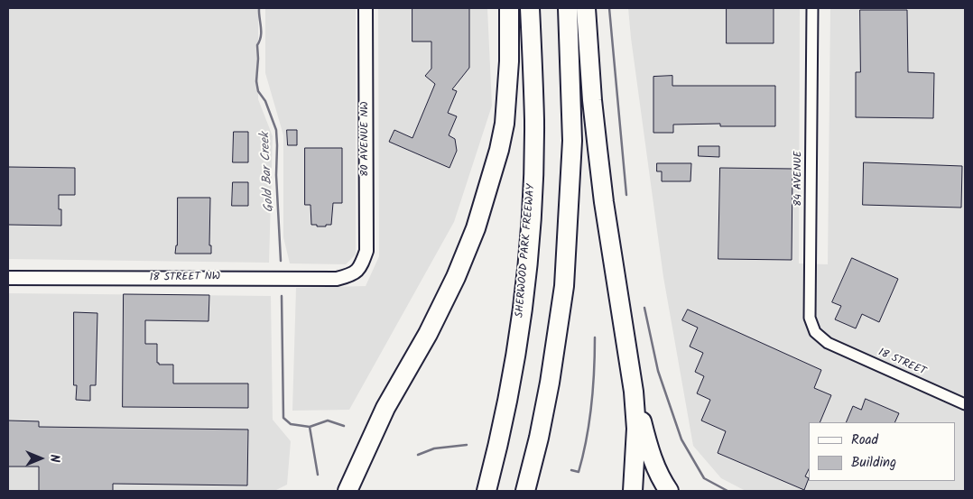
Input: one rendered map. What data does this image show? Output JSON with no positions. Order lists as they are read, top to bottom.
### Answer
{
  "streets": {
    "highway": ["SHERWOOD PARK FREEWAY"],
    "street": [
      "80 AVENUE NW",
      "84 AVENUE",
      "18 STREET NW",
      "18 STREET"
    ]
  },
  "crossings": [
    ["80 AVENUE NW", "18 STREET NW"],
    ["84 AVENUE", "18 STREET"]
  ],
  "water": ["Gold Bar Creek"],
  "legend": ["Road", "Building"],
  "north": "right"
}
